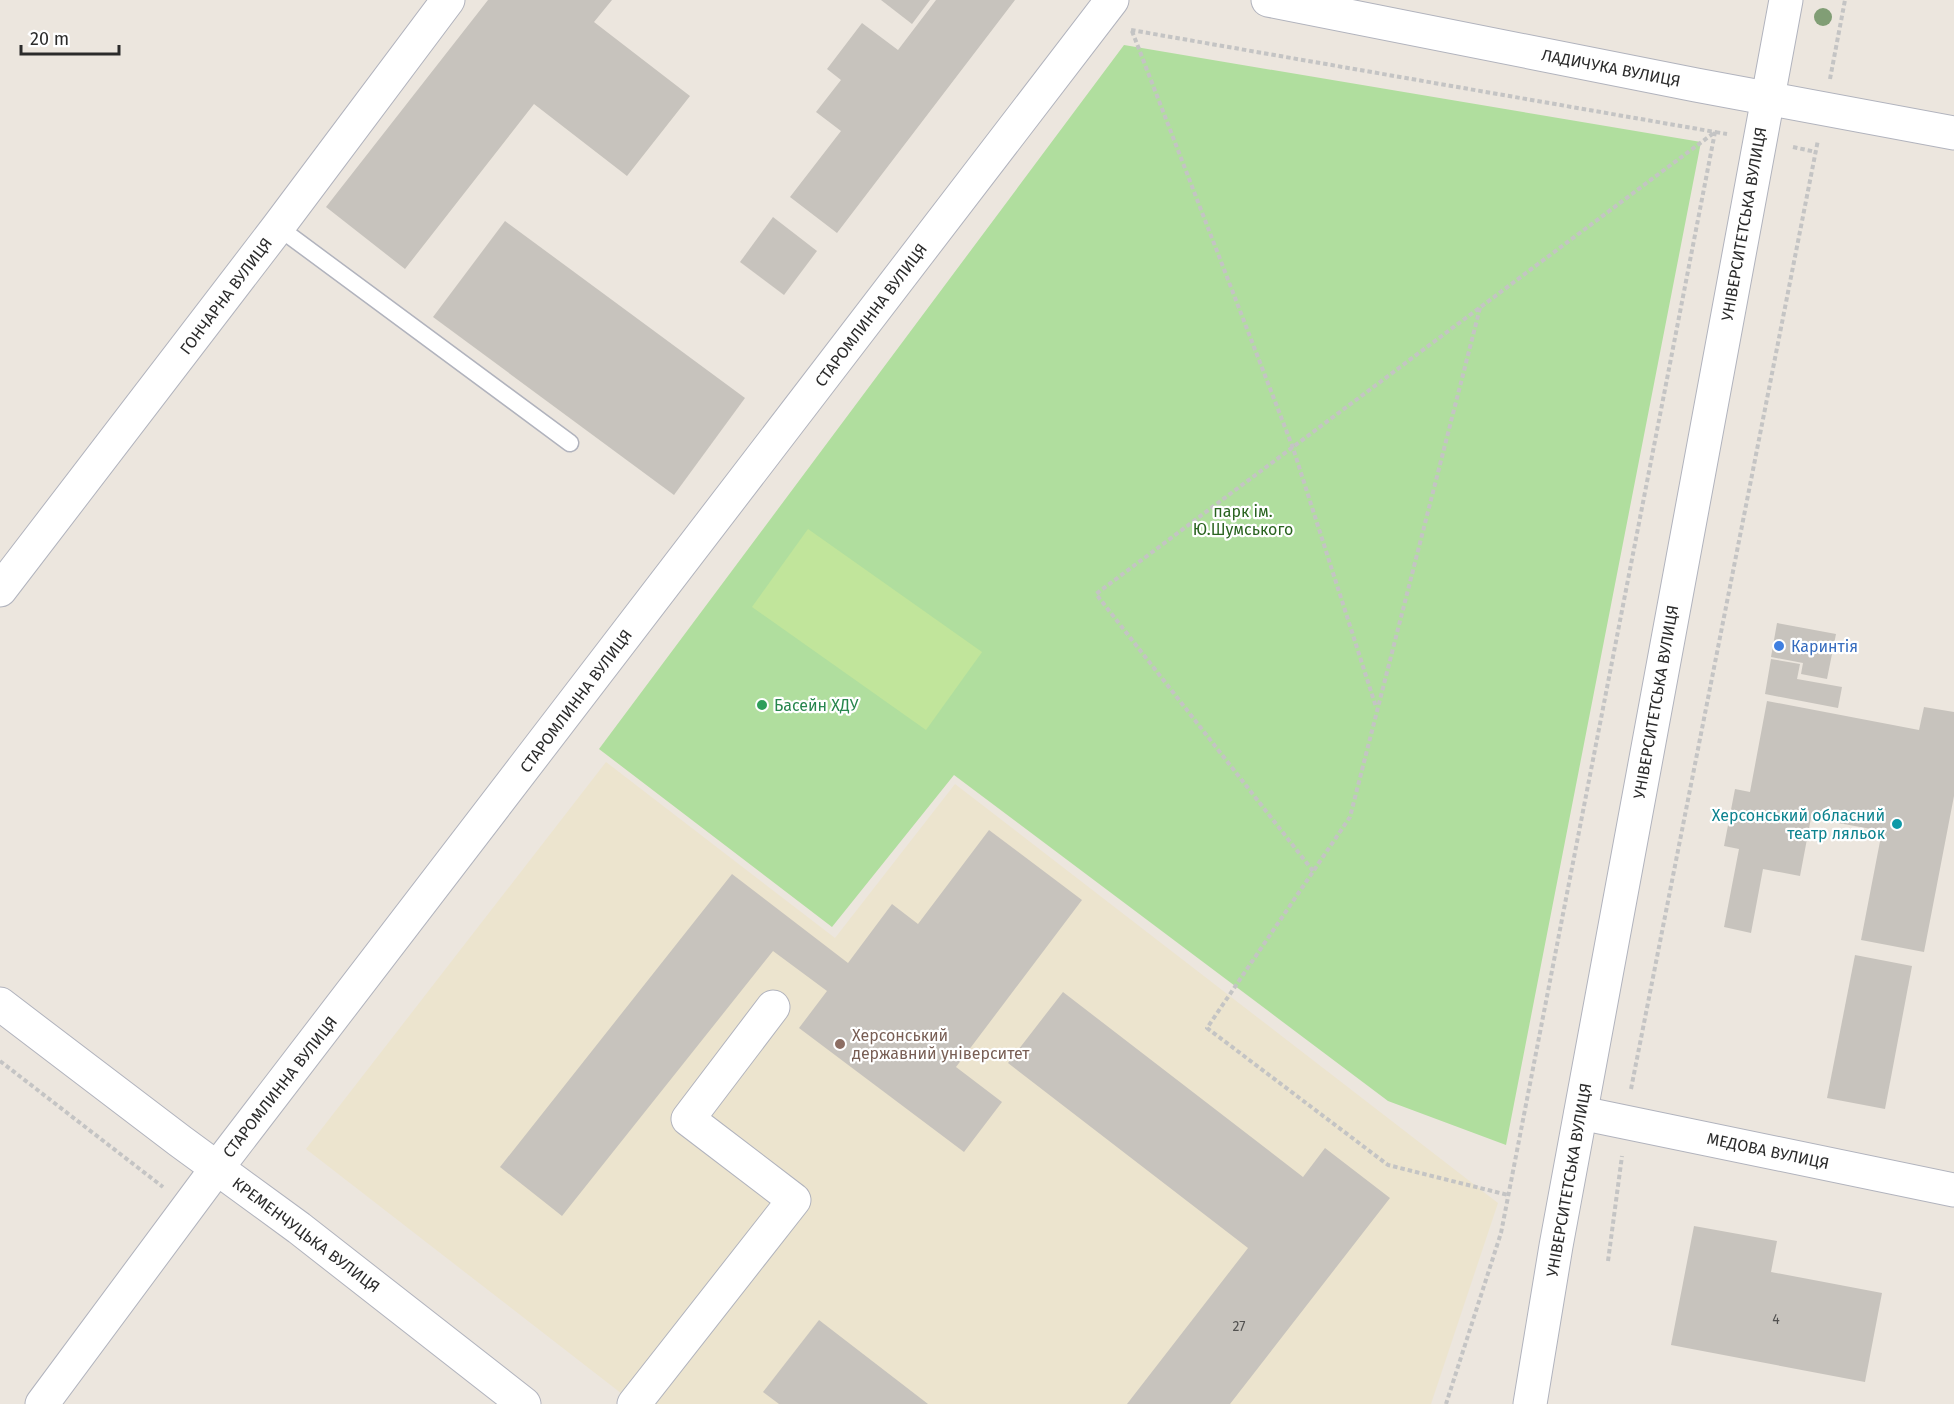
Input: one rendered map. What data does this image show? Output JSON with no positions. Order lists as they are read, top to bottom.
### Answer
{
  "streets": {
    "street": [
      "ЛАДИЧУКА ВУЛИЦЯ",
      "УНІВЕРСИТЕТСЬКА ВУЛИЦЯ",
      "ГОНЧАРНА ВУЛИЦЯ",
      "СТАРОМЛИННА ВУЛИЦЯ",
      "МЕДОВА ВУЛИЦЯ",
      "КРЕМЕНЧУЦЬКА ВУЛИЦЯ"
    ]
  },
  "crossings": [
    ["ЛАДИЧУКА ВУЛИЦЯ", "УНІВЕРСИТЕТСЬКА ВУЛИЦЯ"],
    ["УНІВЕРСИТЕТСЬКА ВУЛИЦЯ", "МЕДОВА ВУЛИЦЯ"],
    ["СТАРОМЛИННА ВУЛИЦЯ", "КРЕМЕНЧУЦЬКА ВУЛИЦЯ"]
  ],
  "parks": ["парк ім. Ю.Шумського"],
  "places": [
    "Каринтія",
    "Басейн ХДУ",
    "Херсонський обласний театр ляльок",
    "Херсонський державний університет"
  ],
  "house_numbers": ["4", "27"],
  "scale_bar": "20 m"
}
